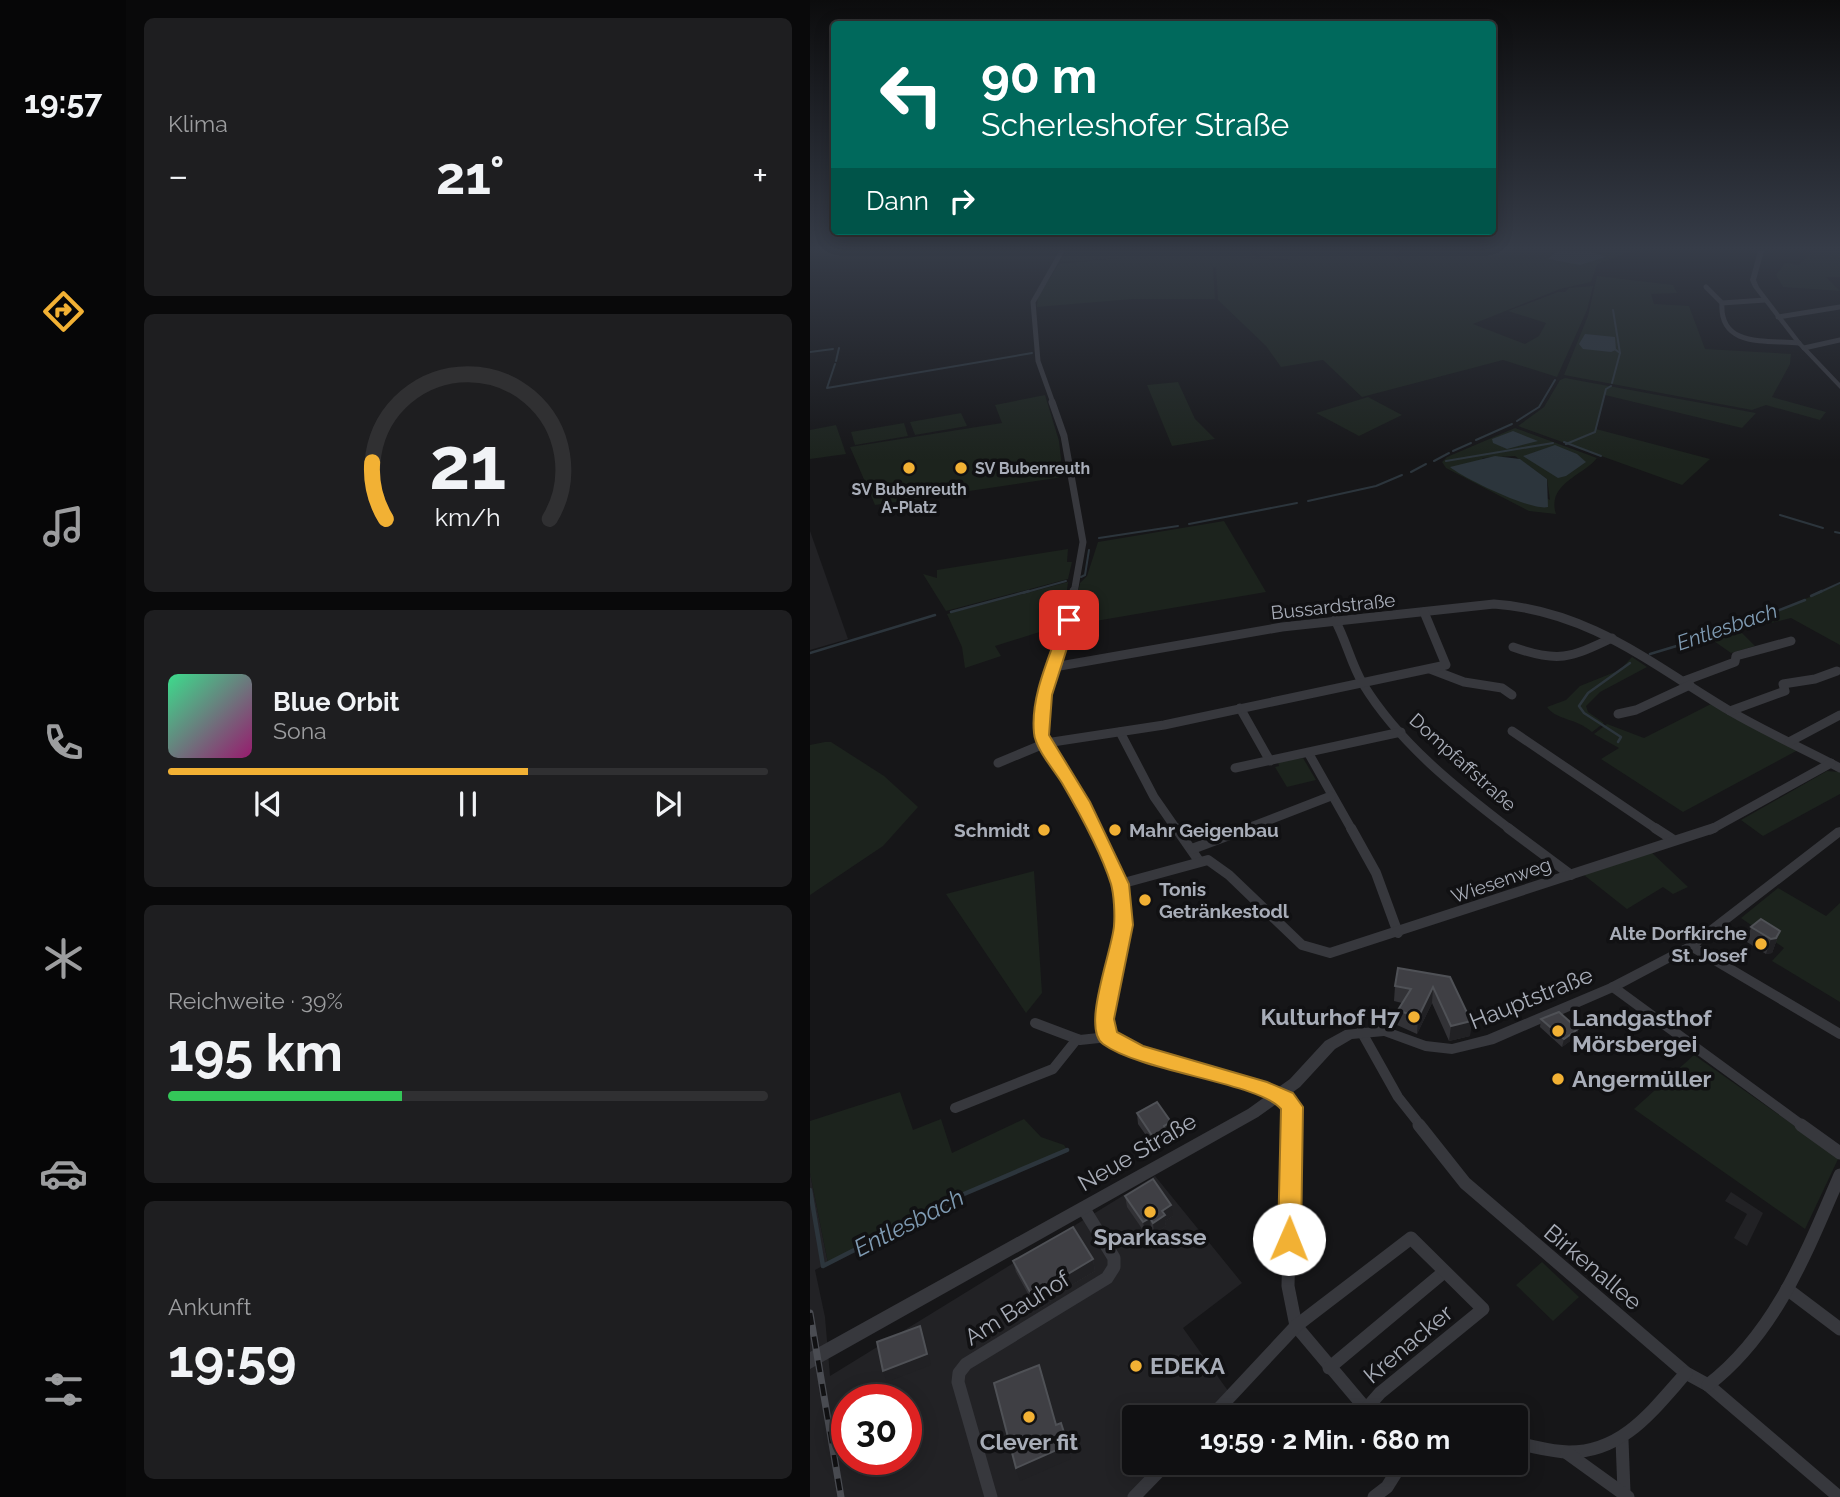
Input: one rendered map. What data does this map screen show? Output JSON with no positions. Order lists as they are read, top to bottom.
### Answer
{
  "streets": {
    "street": [
      "Bussardstraße",
      "Dompfaffstraße",
      "Wiesenweg",
      "Hauptstraße",
      "Neue Straße",
      "Birkenallee",
      "Am Bauhof",
      "Krenacker"
    ]
  },
  "crossings": [
    ["Bussardstraße", "Dompfaffstraße"],
    ["Bussardstraße", "Wiesenweg"],
    ["Dompfaffstraße", "Wiesenweg"],
    ["Hauptstraße", "Neue Straße"],
    ["Hauptstraße", "Birkenallee"],
    ["Neue Straße", "Birkenallee"],
    ["Neue Straße", "Am Bauhof"]
  ],
  "water": ["Entlesbach"],
  "places": [
    "SV Bubenreuth A-Platz",
    "SV Bubenreuth",
    "Schmidt",
    "Mahr Geigenbau",
    "Tonis Getränkestodl",
    "Alte Dorfkirche St. Josef",
    "Kulturhof H7",
    "Landgasthof Mörsbergei",
    "Angermüller",
    "Sparkasse",
    "EDEKA",
    "Clever fit"
  ],
  "page": {
    "tabs": "19:57",
    "tile": [
      "Klima",
      ["Reichweite · 39%", "195 km"],
      ["Ankunft", "19:59"]
    ],
    "turn": ["90 m", "Scherleshofer Straße"],
    "heat": ["−", "21°", "+"],
    "then": "Dann",
    "song": ["Blue Orbit", "Sona"],
    "limit": "30",
    "trip": "19:59 · 2 Min. · 680 m",
    "gauge": ["21", "km/h"]
  }
}
